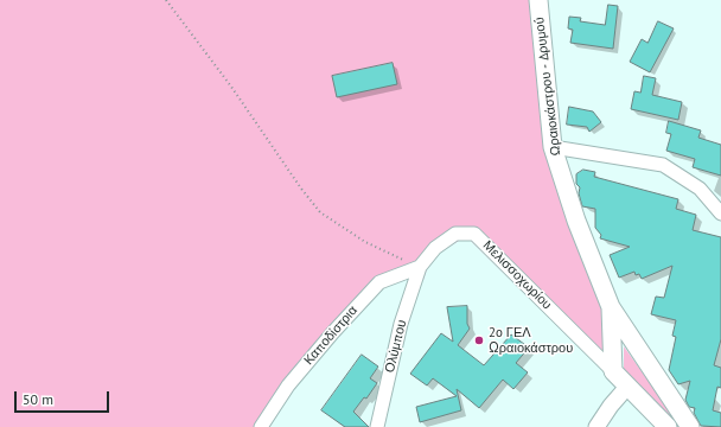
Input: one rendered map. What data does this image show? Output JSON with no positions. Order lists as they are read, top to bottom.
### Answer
{
  "streets": {
    "main road": ["Ωραιοκάστρου - Δρυμού", "Μελισσοχωρίου"],
    "street": ["Καποδίστρια", "Ολύμπου"]
  },
  "crossings": [
    ["Μελισσοχωρίου", "Καποδίστρια"],
    ["Μελισσοχωρίου", "Ολύμπου"],
    ["Καποδίστρια", "Ολύμπου"]
  ],
  "places": ["2o ΓΕΛ Ωραιοκάστρου"],
  "scale_bar": "50 m"
}
